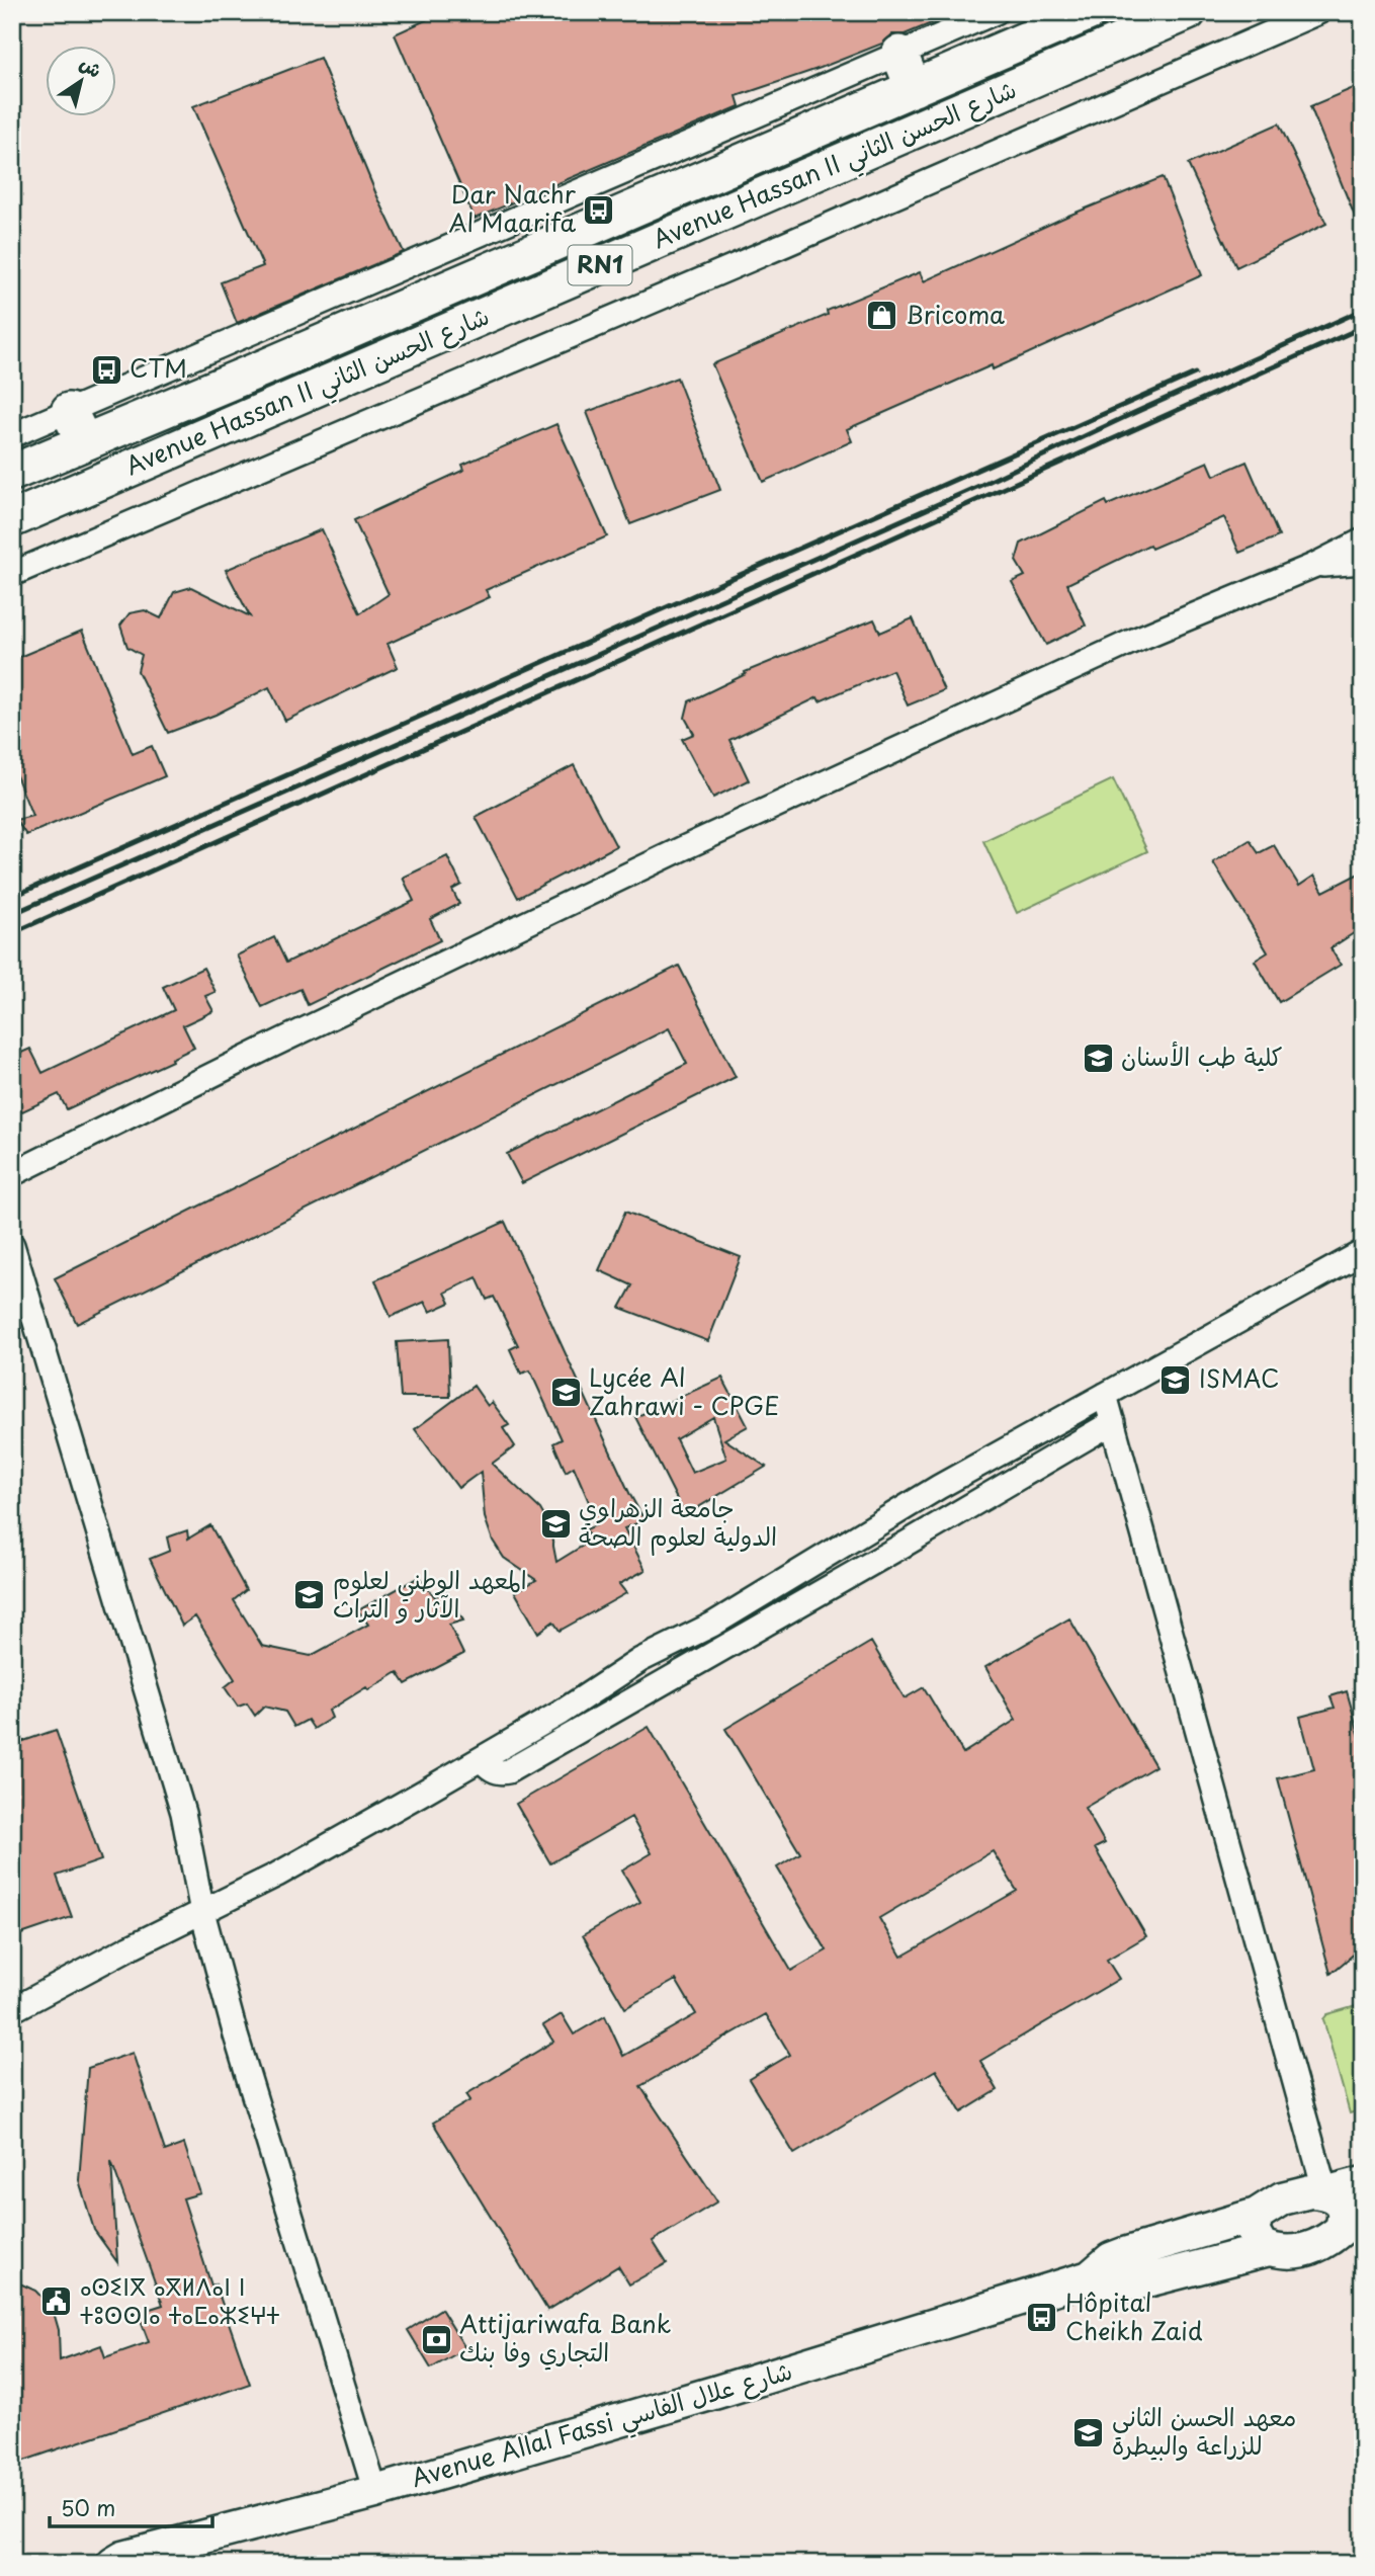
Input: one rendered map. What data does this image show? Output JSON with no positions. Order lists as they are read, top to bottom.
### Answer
{
  "streets": {
    "main road": ["Avenue Hassan II شارع الحسن الثاني", "RN1"],
    "street": ["Avenue Allal Fassi شارع علال الفاسي"]
  },
  "places": {
    "bus stop": ["Dar Nachr Al Maarifa", "CTM", "Hôpital Cheikh Zaid"],
    "shop": ["Bricoma"],
    "school or university": [
      "كلية طب الأسنان",
      "ISMAC",
      "Lycée Al Zahrawi - CPGE",
      "جامعة الزهراوي الدولية لعلوم الصحة",
      "المعهد الوطني لعلوم الآثار و التراث",
      "معهد الحسن الثاني للزراعة والبيطرة"
    ],
    "public building": ["ⴰⵙⵉⵏⴳ ⴰⴳⵍⴷⴰⵏ ⵏ ⵜⵓⵙⵙⵏⴰ ⵜⴰⵎⴰⵣⵉⵖⵜ"],
    "bank": ["Attijariwafa Bank التجاري وفا بنك"]
  },
  "scale_bar": "50 m",
  "north": "top right"
}
